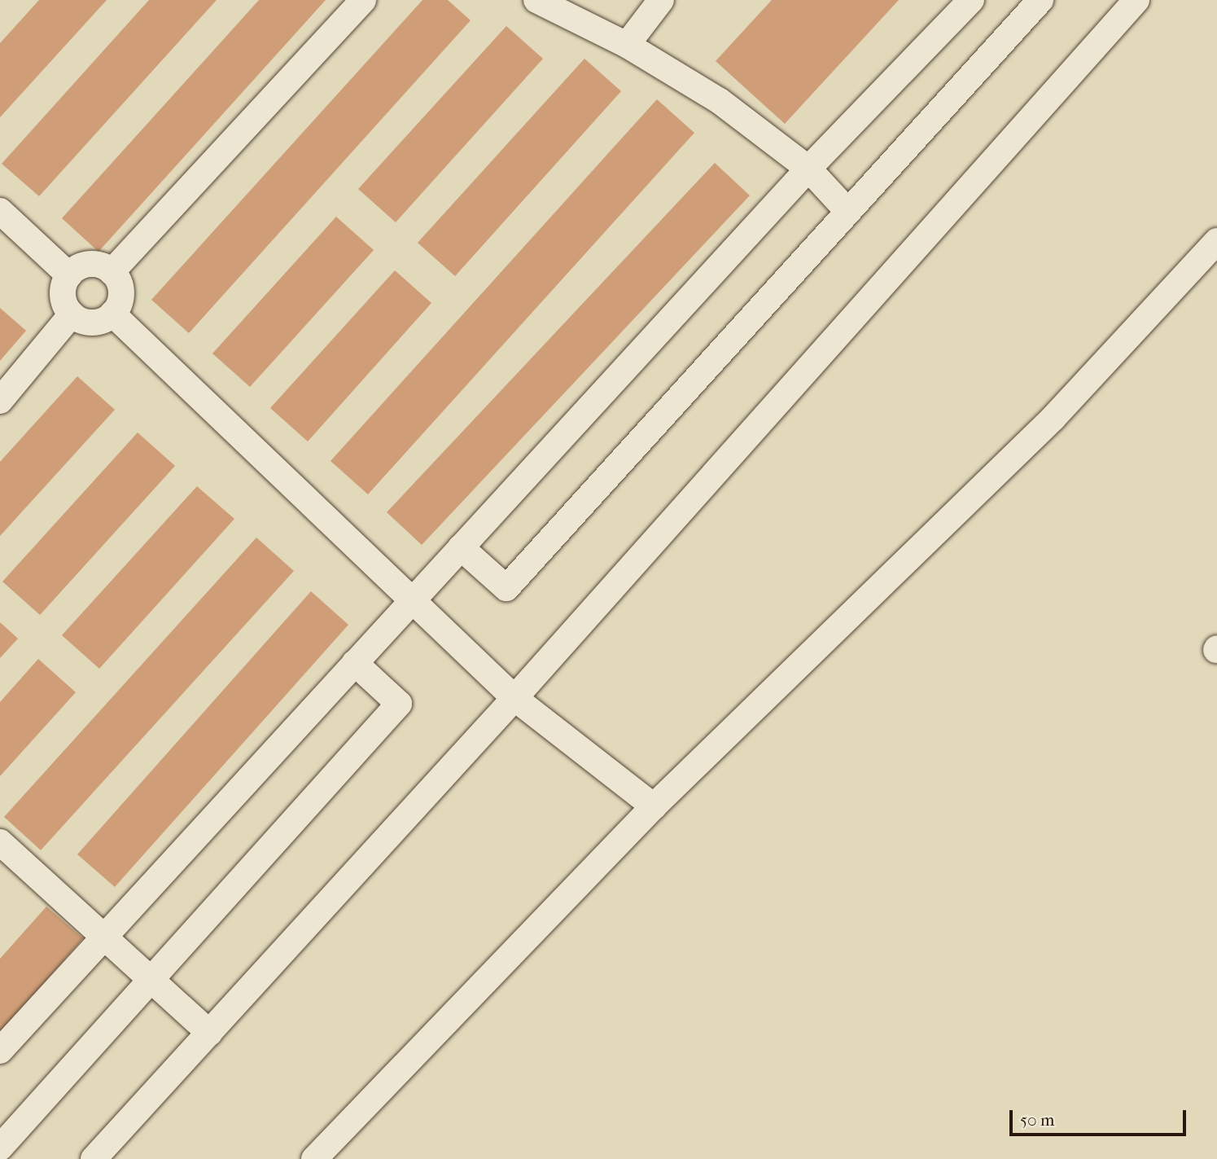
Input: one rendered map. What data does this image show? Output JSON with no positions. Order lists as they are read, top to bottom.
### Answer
{
  "scale_bar": "50 m"
}
